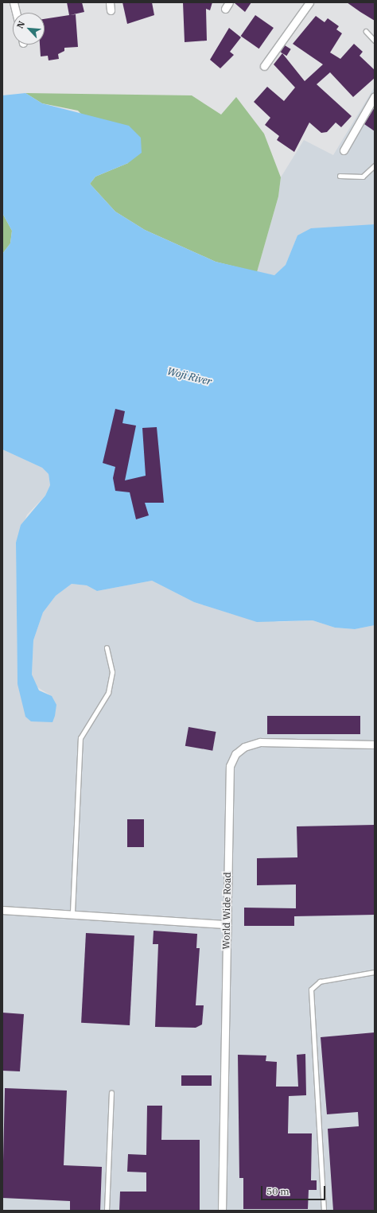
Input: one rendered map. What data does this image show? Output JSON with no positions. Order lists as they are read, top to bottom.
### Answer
{
  "streets": {
    "street": ["World Wide Road"]
  },
  "water": ["Woji River"],
  "scale_bar": "50 m",
  "north": "top left"
}
